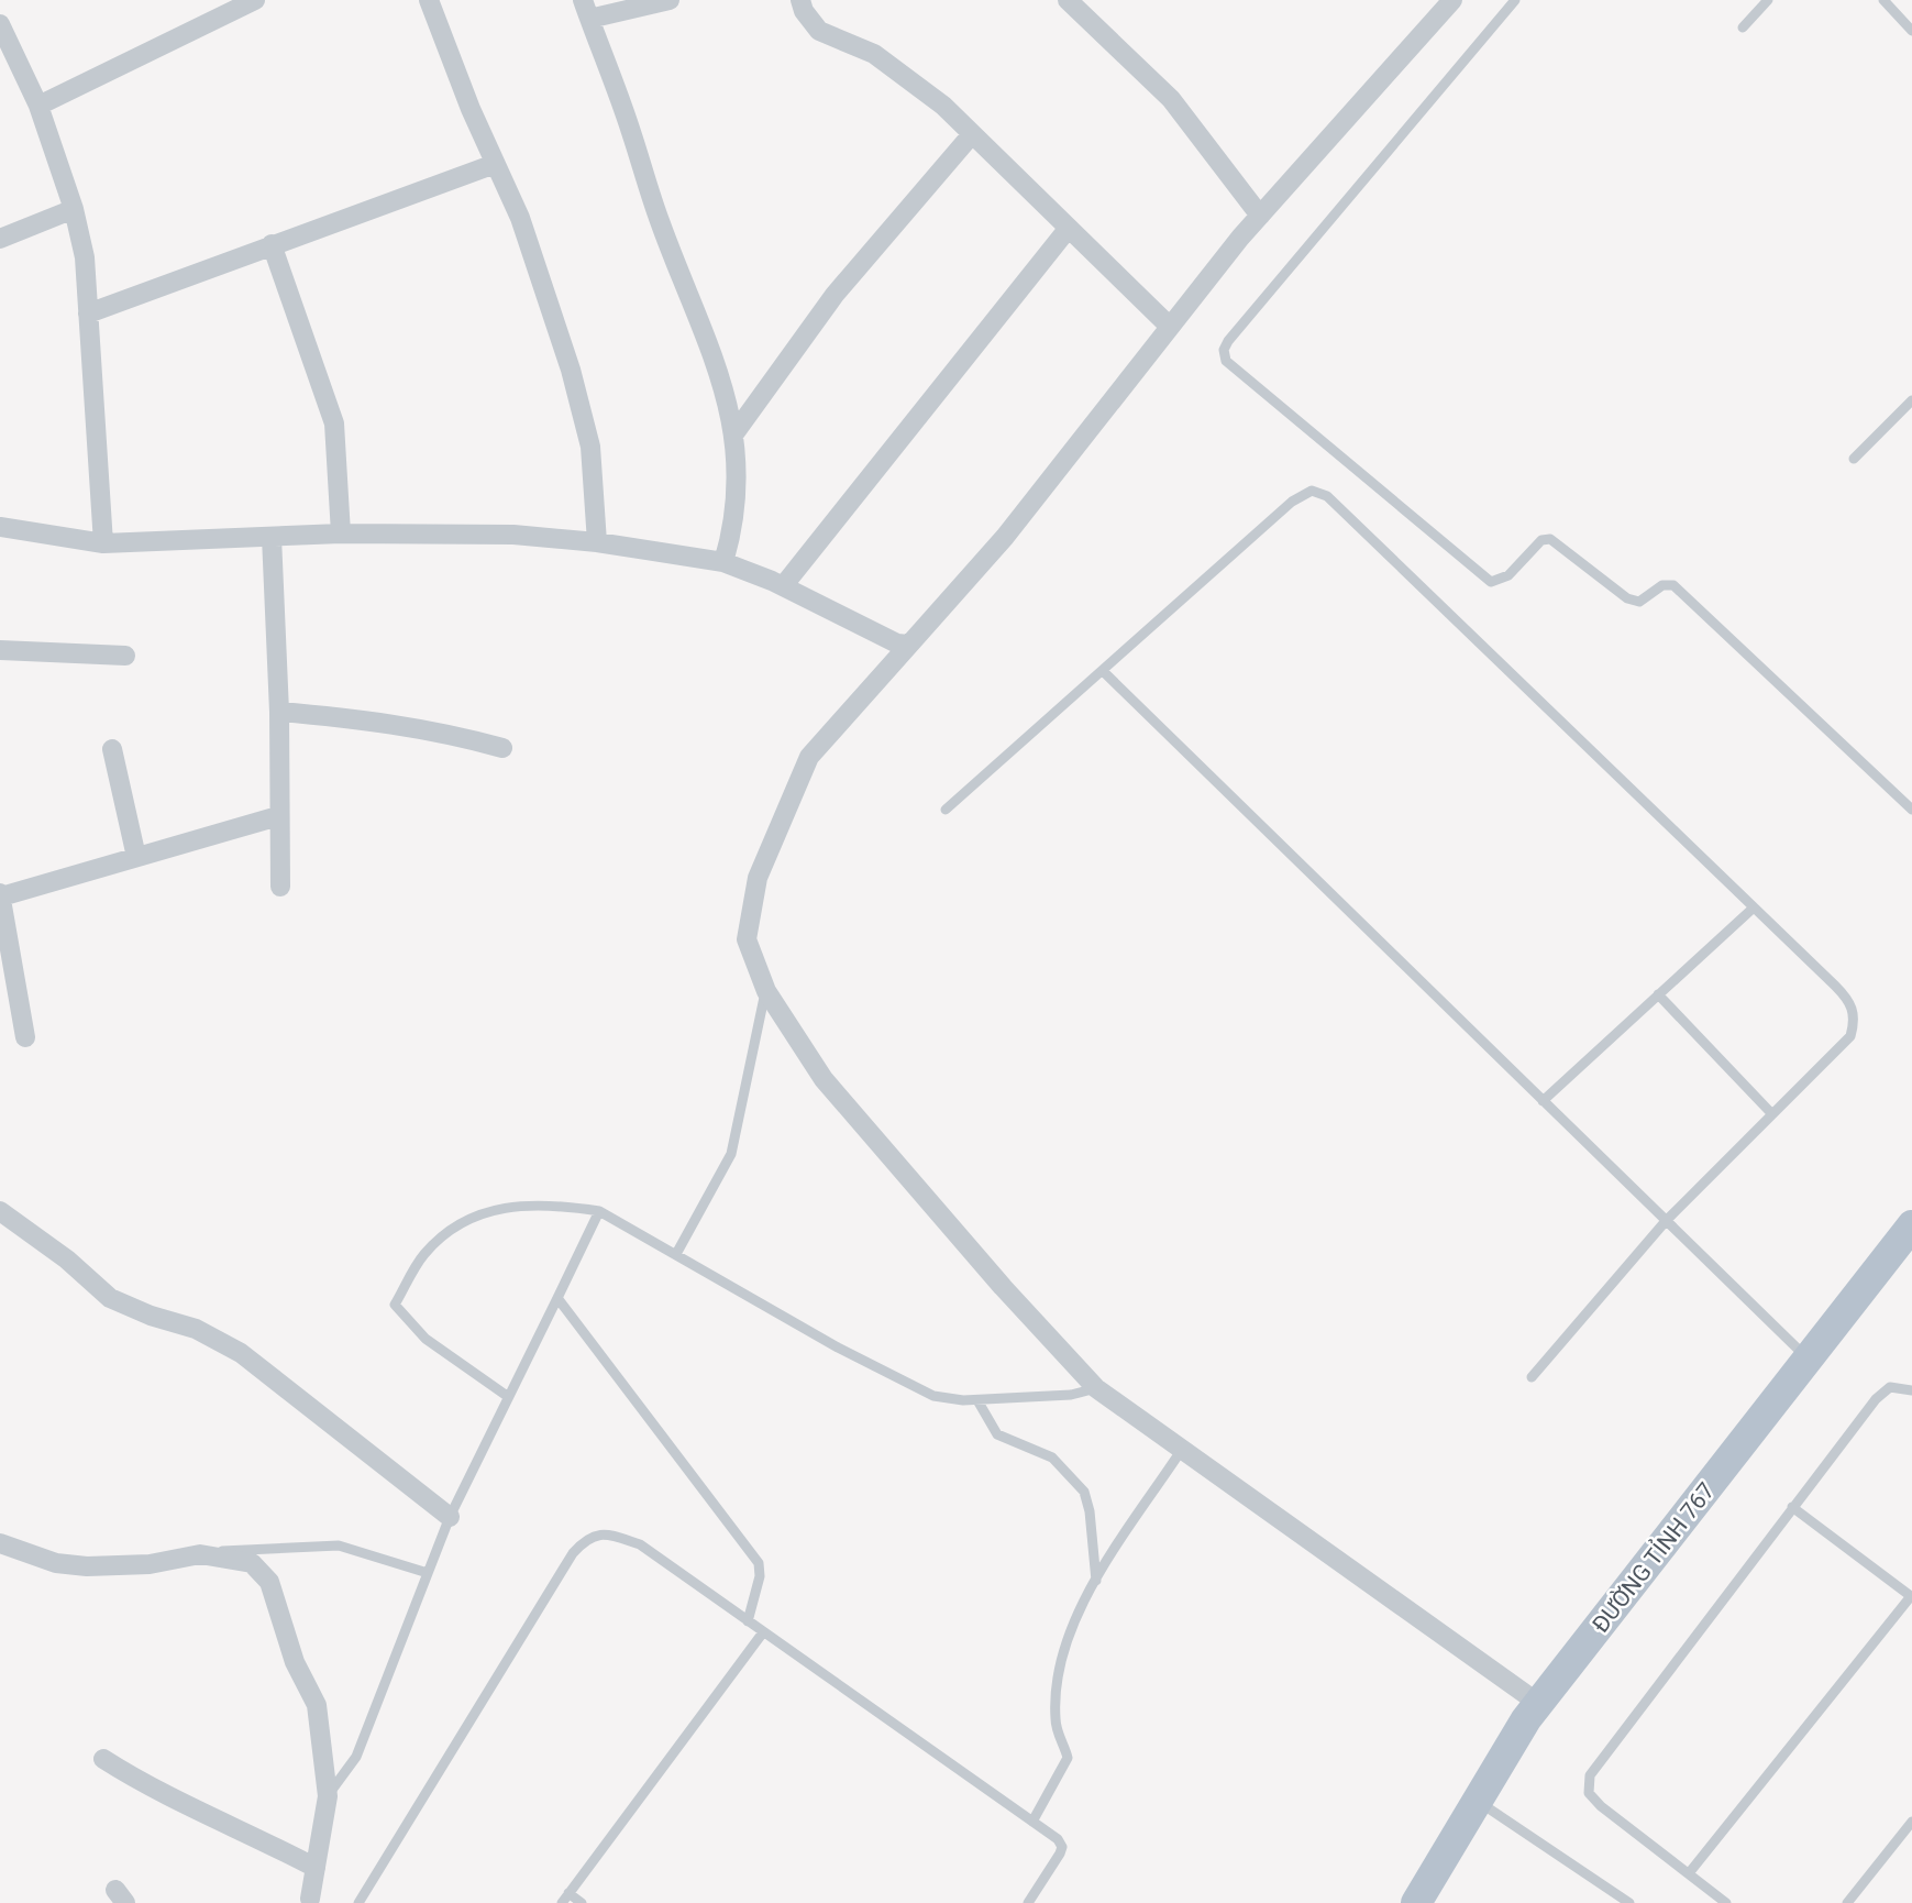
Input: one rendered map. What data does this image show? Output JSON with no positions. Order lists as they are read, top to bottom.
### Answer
{
  "streets": {
    "main road": ["ĐƯỜNG TỈNH 767"]
  }
}
